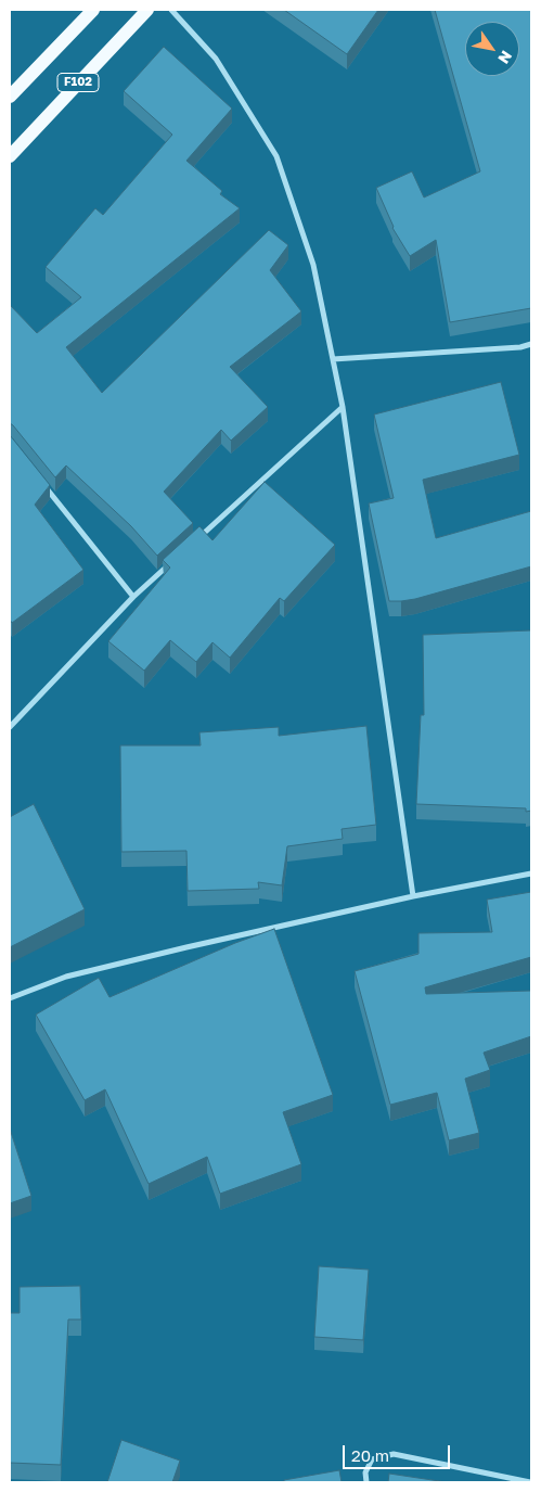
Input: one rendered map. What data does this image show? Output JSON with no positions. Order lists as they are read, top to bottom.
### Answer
{
  "streets": {
    "main road": ["F102"]
  },
  "scale_bar": "20 m",
  "north": "bottom right"
}
